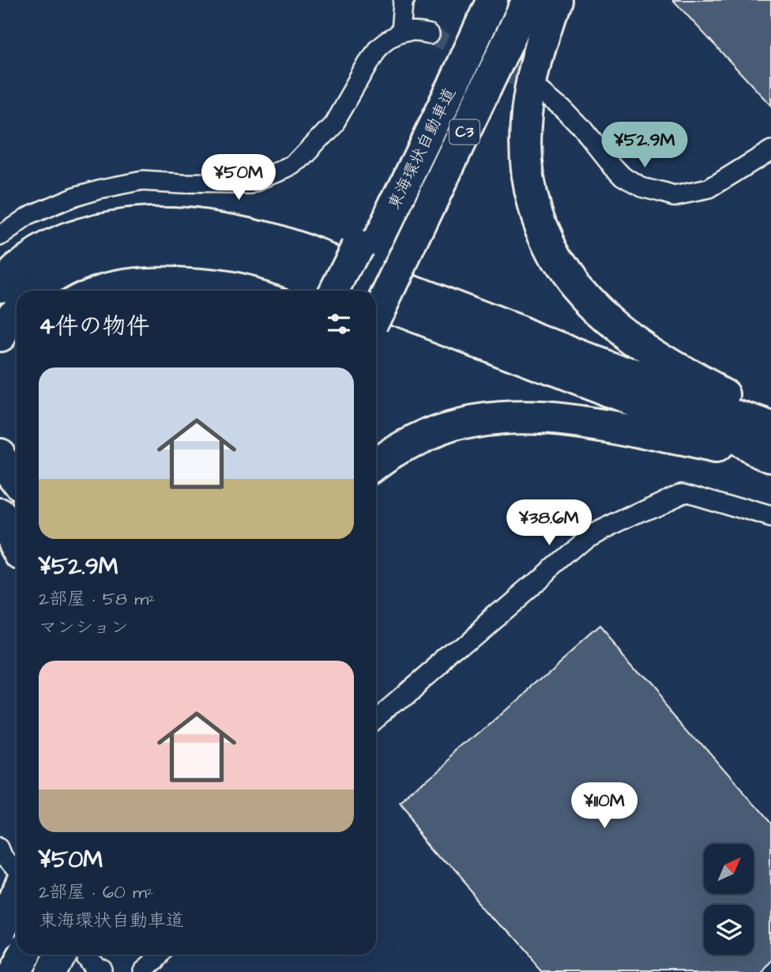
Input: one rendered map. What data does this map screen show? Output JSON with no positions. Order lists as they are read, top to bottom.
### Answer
{
  "streets": {
    "highway": ["C3", "東海環状自動車道"]
  },
  "north": "top right",
  "page": {
    "price": [
      "¥52.9M",
      "¥50M",
      "¥38.6M",
      "¥110M"
    ],
    "heading": "4件の物件",
    "list": [
      {
        "name": "¥52.9M",
        "note": "2部屋 · 58 m² · マンション"
      },
      {
        "name": "¥50M",
        "note": "2部屋 · 60 m² · 東海環状自動車道"
      }
    ]
  }
}
